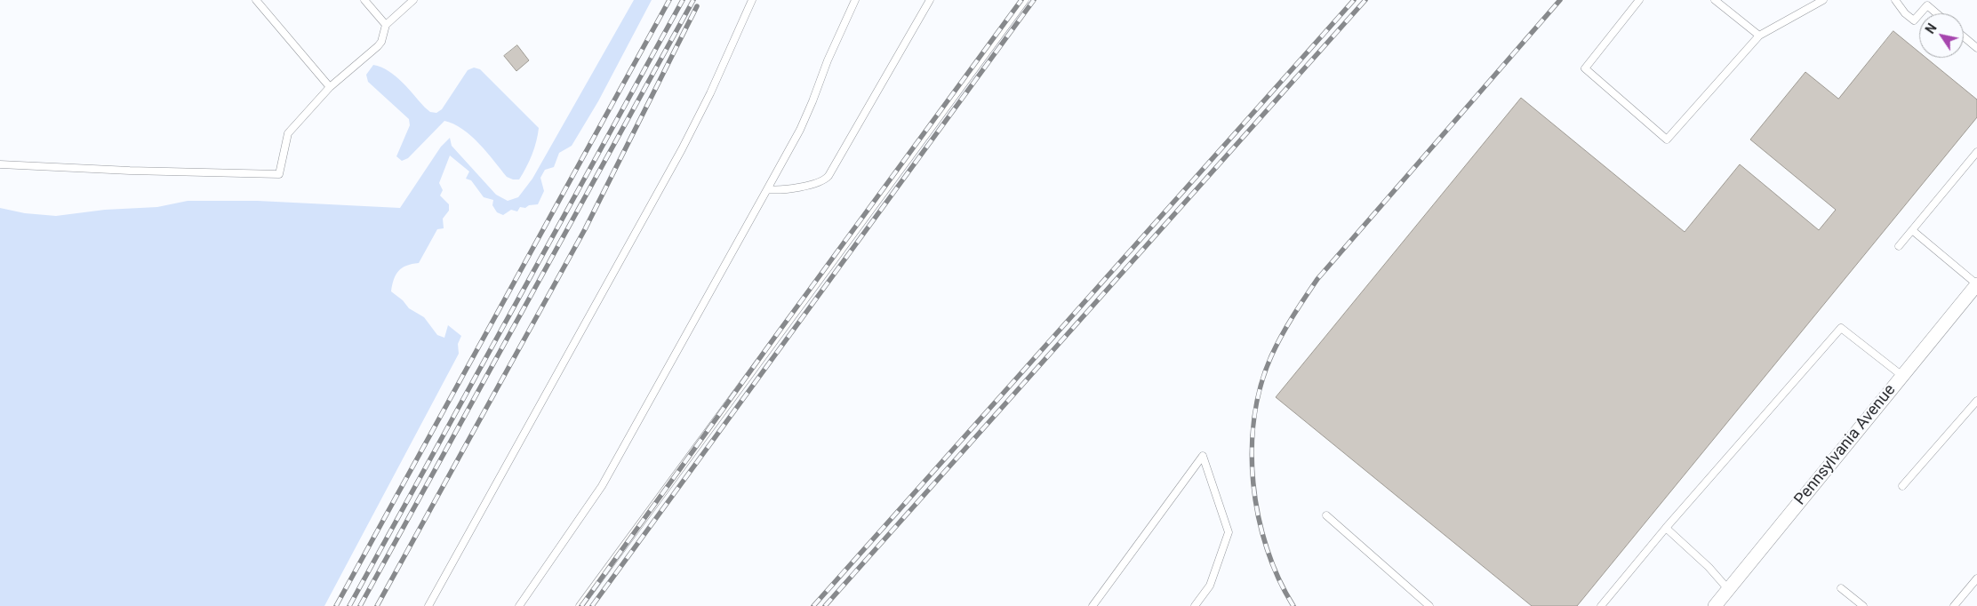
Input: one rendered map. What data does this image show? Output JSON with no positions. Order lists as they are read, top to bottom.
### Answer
{
  "streets": {
    "street": ["Pennsylvania Avenue"]
  },
  "north": "top left"
}
